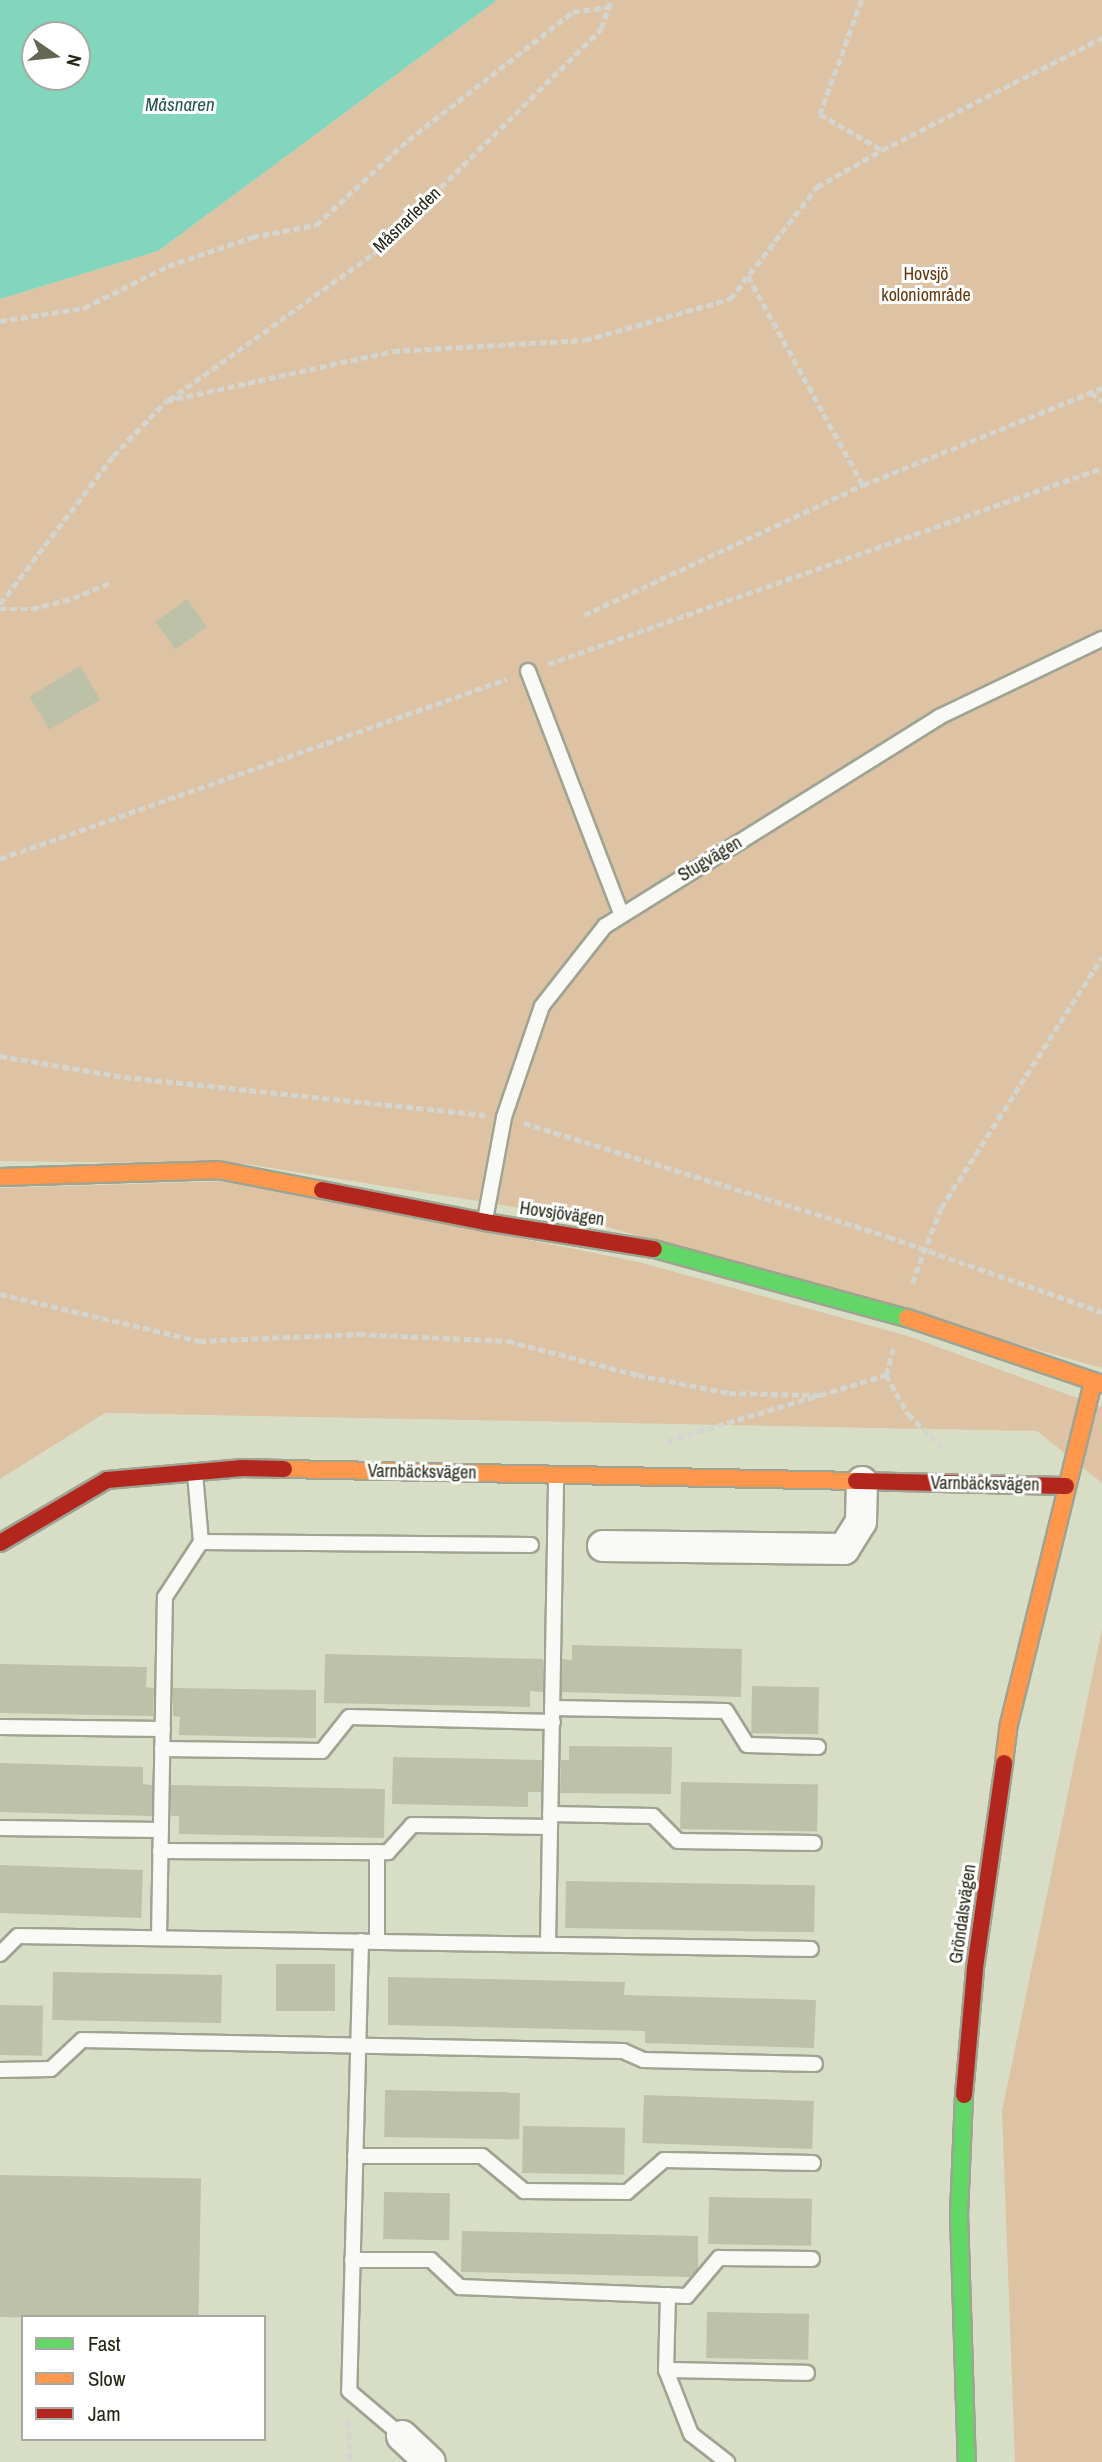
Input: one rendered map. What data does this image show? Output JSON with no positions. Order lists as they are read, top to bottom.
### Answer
{
  "streets": {
    "street": ["Hovsjövägen", "Varnbäcksvägen", "Gröndalsvägen"],
    "lane": ["Stugvägen"],
    "path": ["Måsnarleden"]
  },
  "crossings": [
    ["Stugvägen", "Hovsjövägen"],
    ["Hovsjövägen", "Gröndalsvägen"],
    ["Varnbäcksvägen", "Gröndalsvägen"]
  ],
  "water": ["Måsnaren"],
  "parks": ["Hovsjö koloniområde"],
  "legend": ["Fast", "Slow", "Jam"],
  "north": "right"
}
